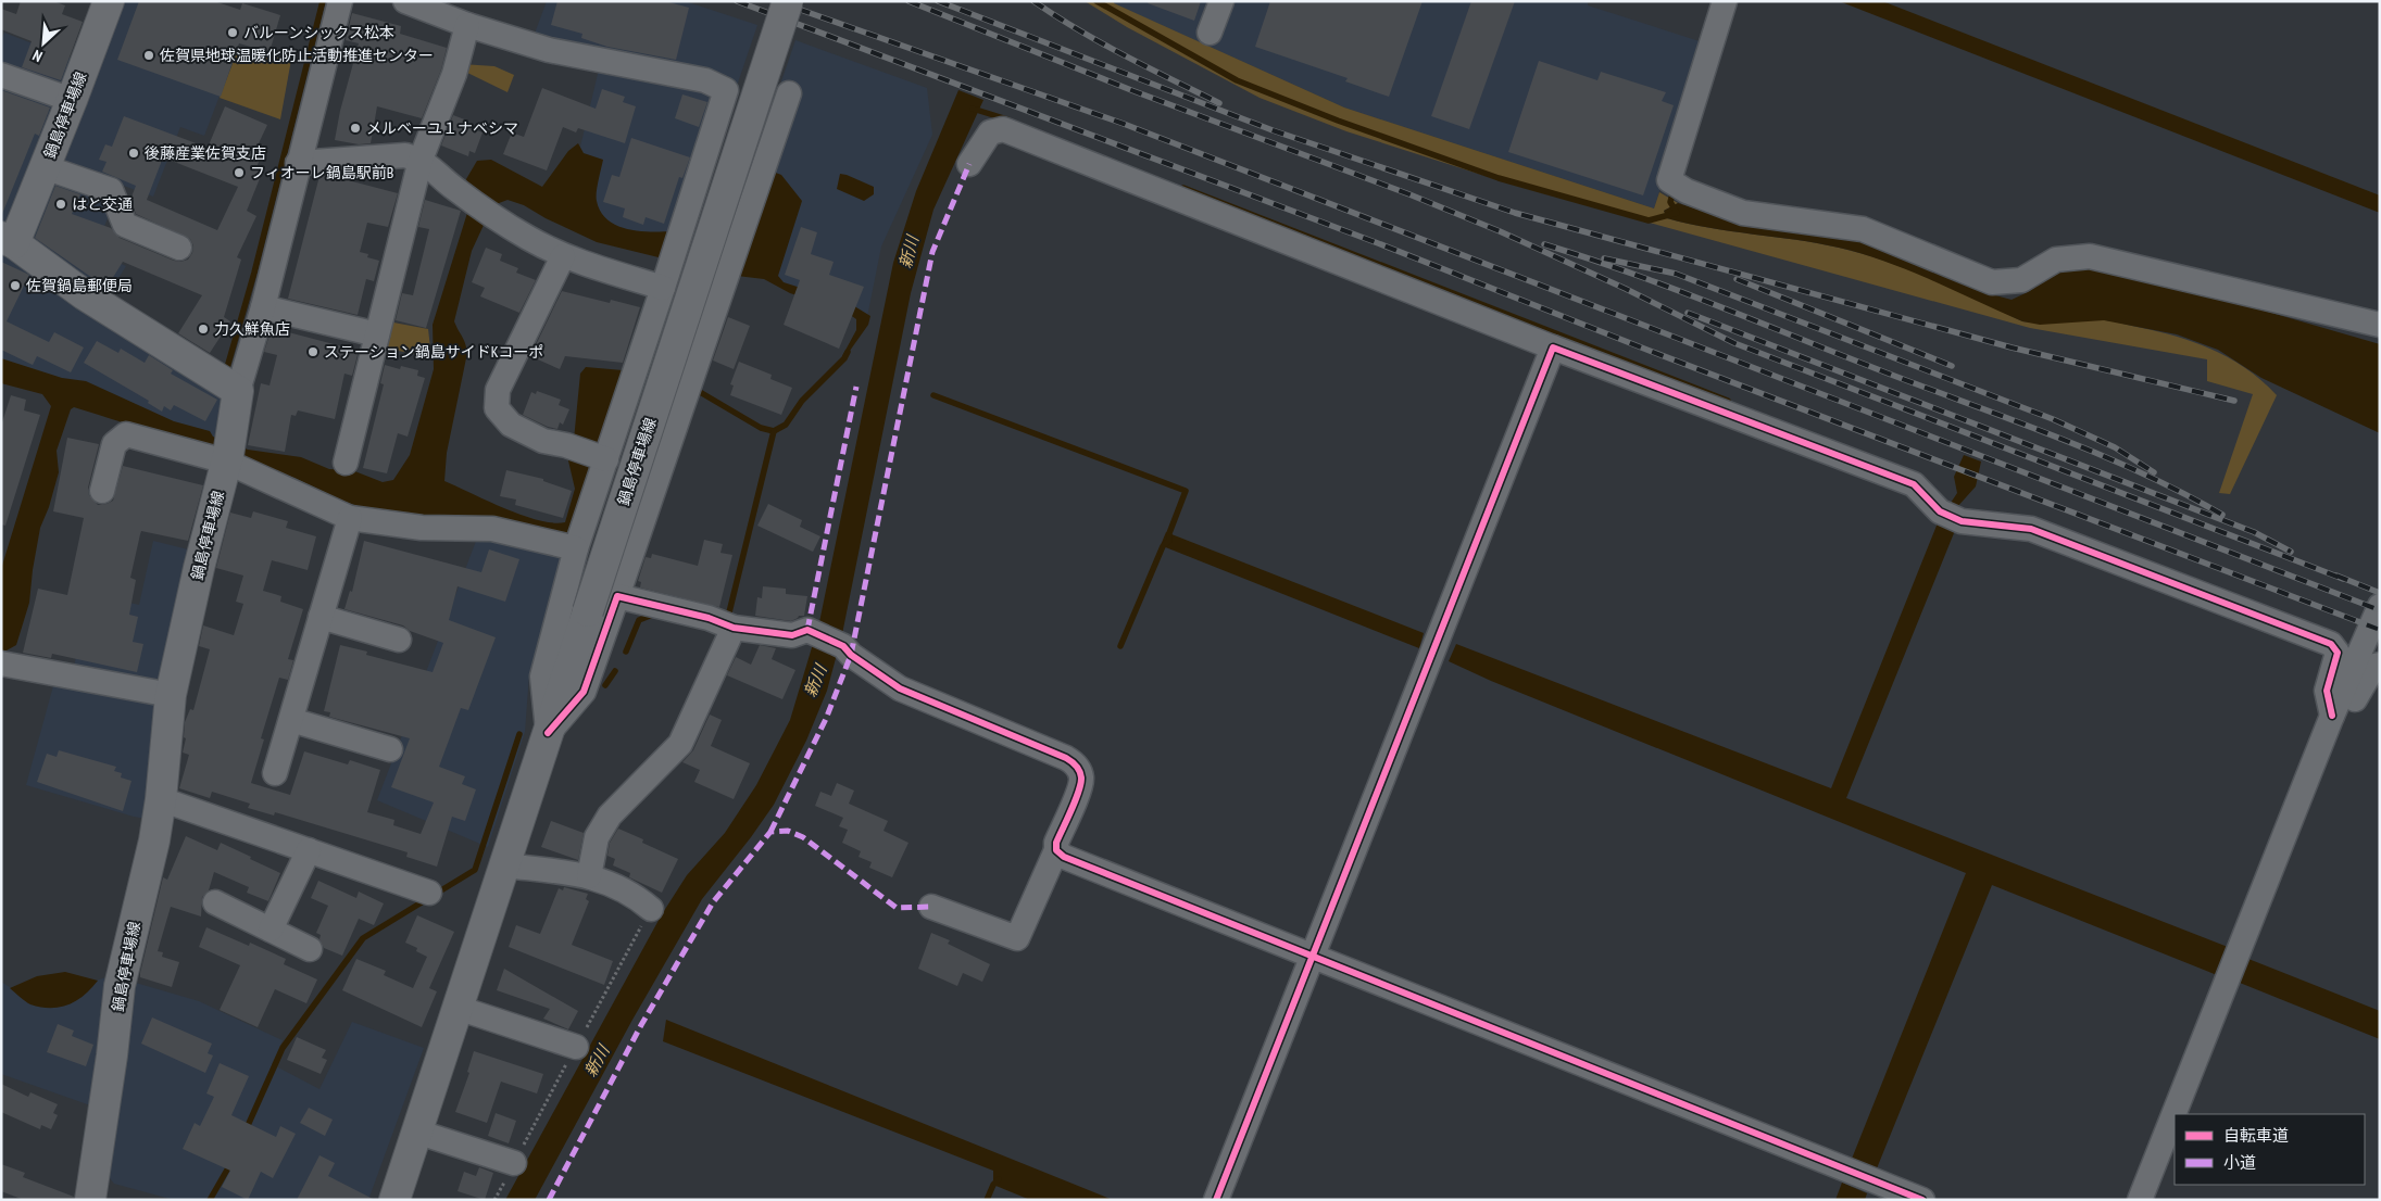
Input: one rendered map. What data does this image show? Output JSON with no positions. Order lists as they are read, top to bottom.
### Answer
{
  "streets": {
    "main road": ["鍋島停車場線"]
  },
  "water": ["新川"],
  "places": [
    "バルーンシックス松本",
    "佐賀県地球温暖化防止活動推進センター",
    "メルベーユ１ナベシマ",
    "後藤産業佐賀支店",
    "フィオーレ鍋島駅前B",
    "はと交通",
    "佐賀鍋島郵便局",
    "力久鮮魚店",
    "ステーション鍋島サイドKコーポ"
  ],
  "legend": ["自転車道", "小道"],
  "north": "bottom left"
}
